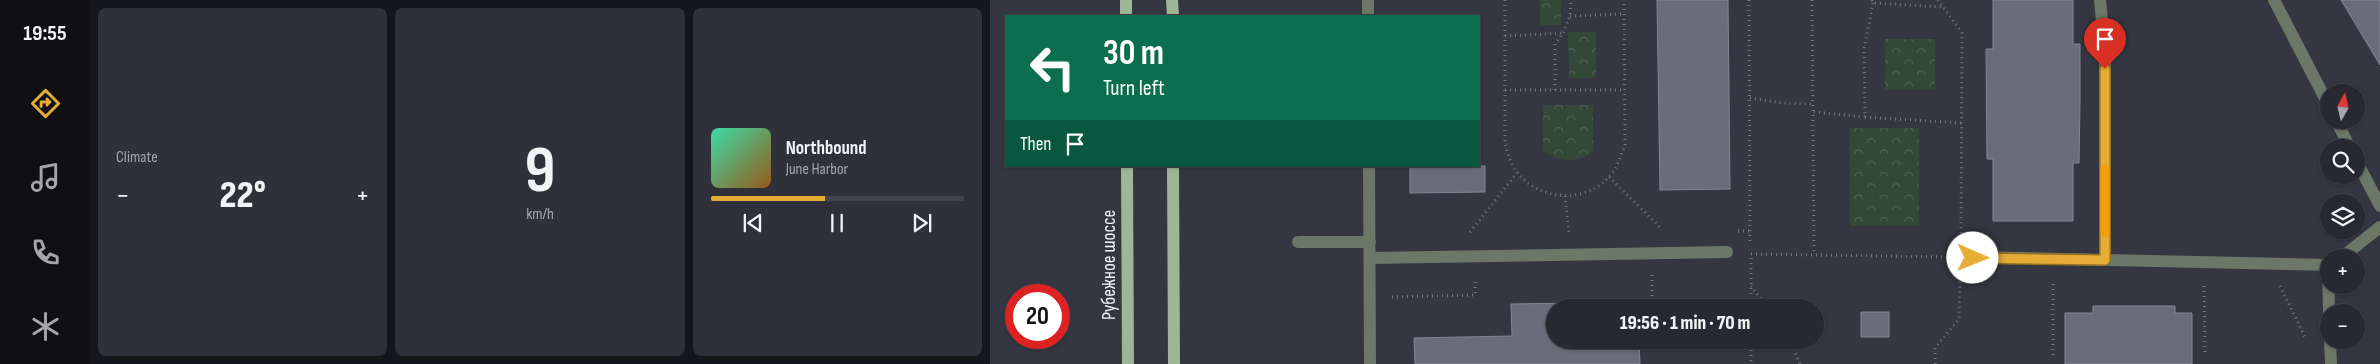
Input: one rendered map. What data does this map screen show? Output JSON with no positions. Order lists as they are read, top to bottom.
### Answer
{
  "streets": {
    "main road": ["Рубежное шоссе"]
  },
  "north": "top",
  "page": {
    "tabs": "19:55",
    "tile": [
      "Climate",
      ["9", "km/h"]
    ],
    "turn": ["30 m", "Turn left"],
    "map_buttons": ["+", "−"],
    "then": "Then",
    "song": ["Northbound", "June Harbor"],
    "heat": ["−", "22°", "+"],
    "limit": "20",
    "trip": "19:56 · 1 min · 70 m"
  }
}
